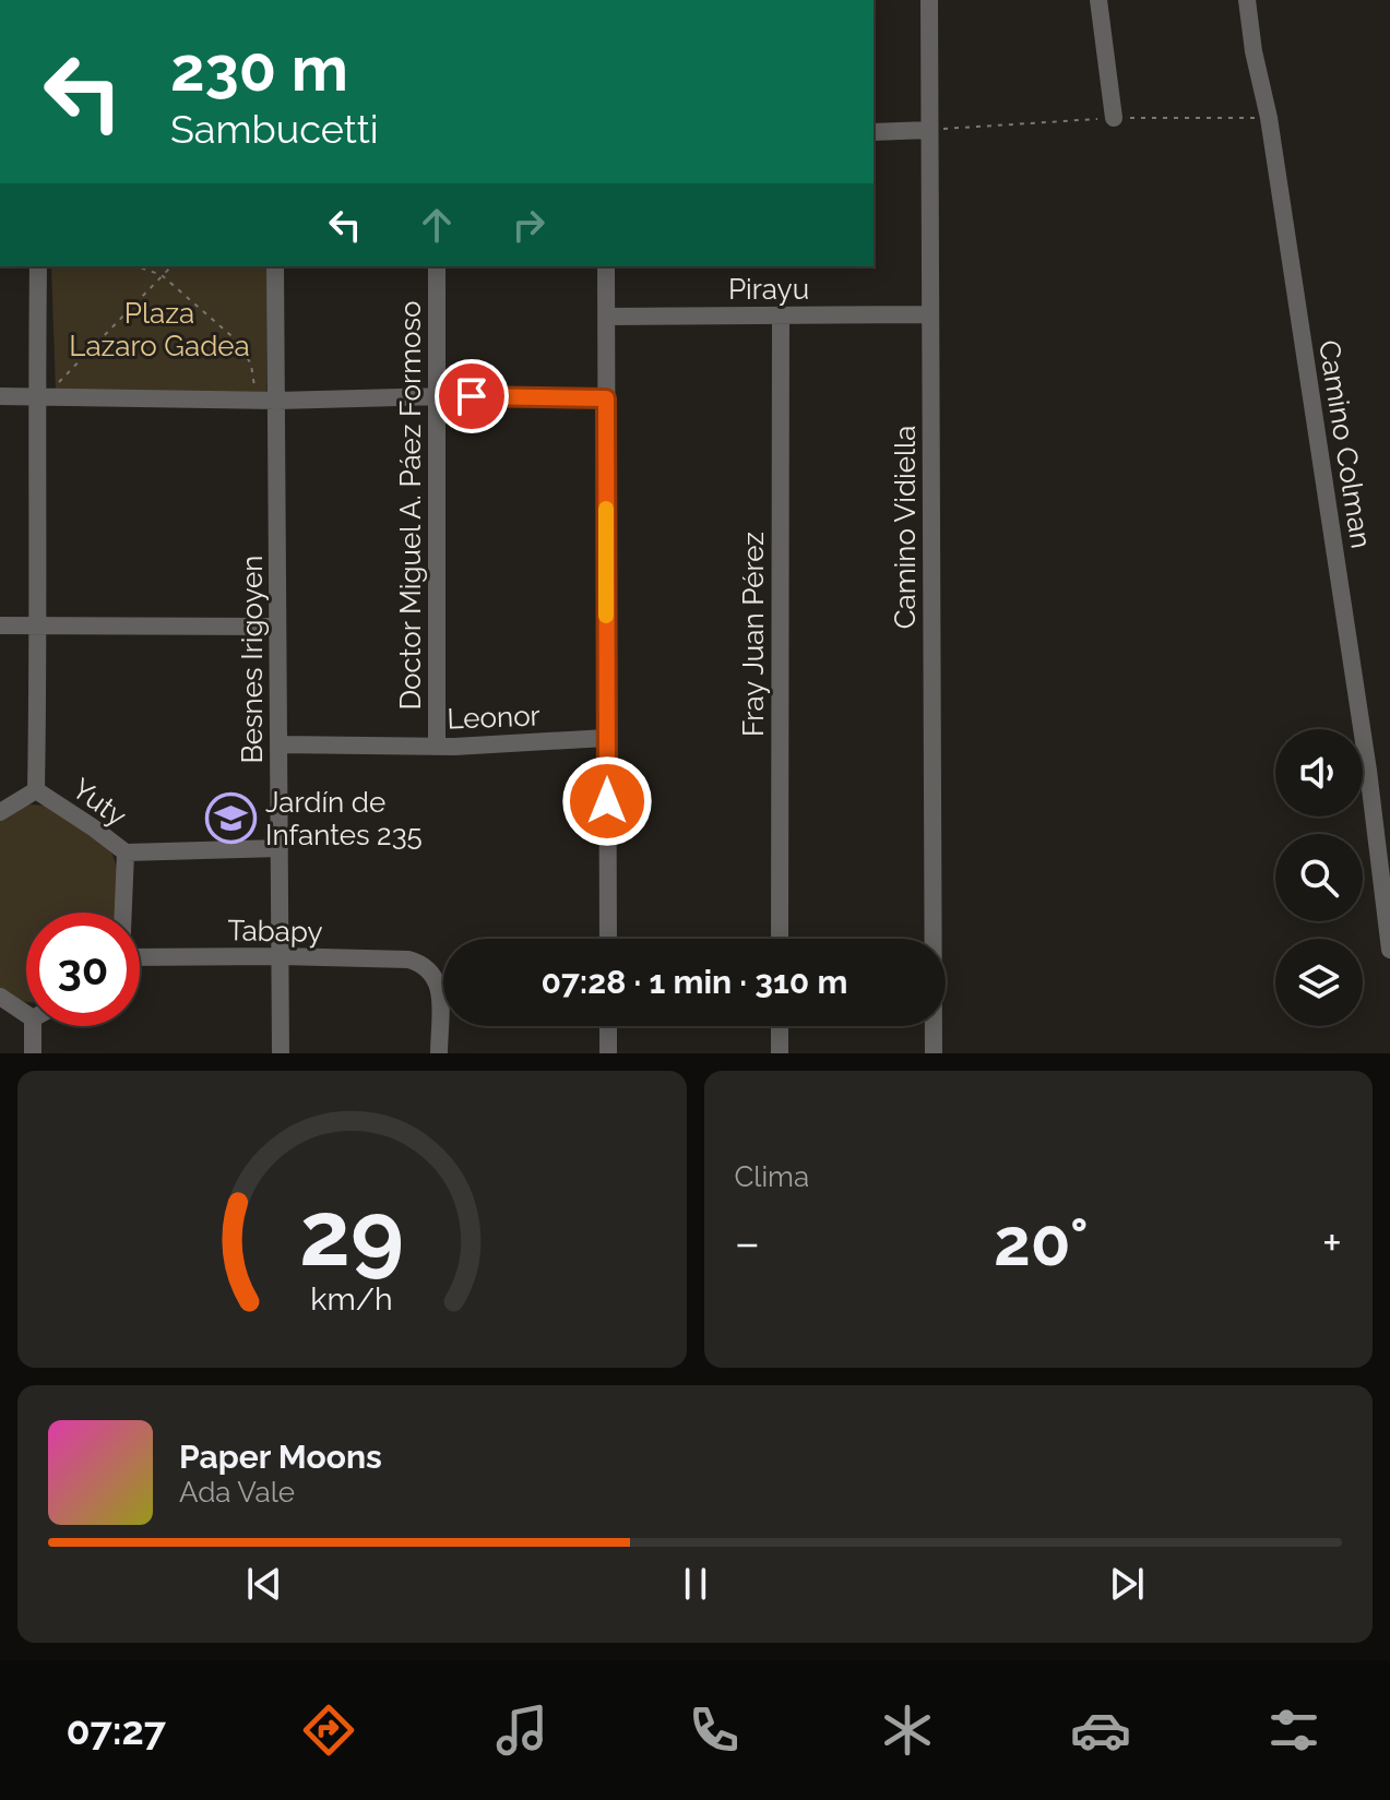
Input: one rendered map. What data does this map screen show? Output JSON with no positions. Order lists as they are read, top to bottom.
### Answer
{
  "streets": {
    "street": [
      "Pirayu",
      "Camino Colman",
      "Doctor Miguel A. Páez Formoso",
      "Camino Vidiella",
      "Fray Juan Pérez",
      "Besnes Irigoyen",
      "Leonor",
      "Yuty",
      "Tabapy"
    ]
  },
  "crossings": [
    ["Pirayu", "Camino Vidiella"],
    ["Pirayu", "Fray Juan Pérez"],
    ["Doctor Miguel A. Páez Formoso", "Leonor"],
    ["Besnes Irigoyen", "Leonor"],
    ["Besnes Irigoyen", "Yuty"],
    ["Besnes Irigoyen", "Tabapy"]
  ],
  "parks": ["Plaza Lazaro Gadea"],
  "places": {
    "school or university": ["Jardín de Infantes 235"]
  },
  "page": {
    "turn": ["230 m", "Sambucetti"],
    "limit": "30",
    "trip": "07:28 · 1 min · 310 m",
    "tile": "Clima",
    "heat": ["−", "20°", "+"],
    "song": ["Paper Moons", "Ada Vale"],
    "tabs": "07:27",
    "gauge": ["29", "km/h"]
  }
}
